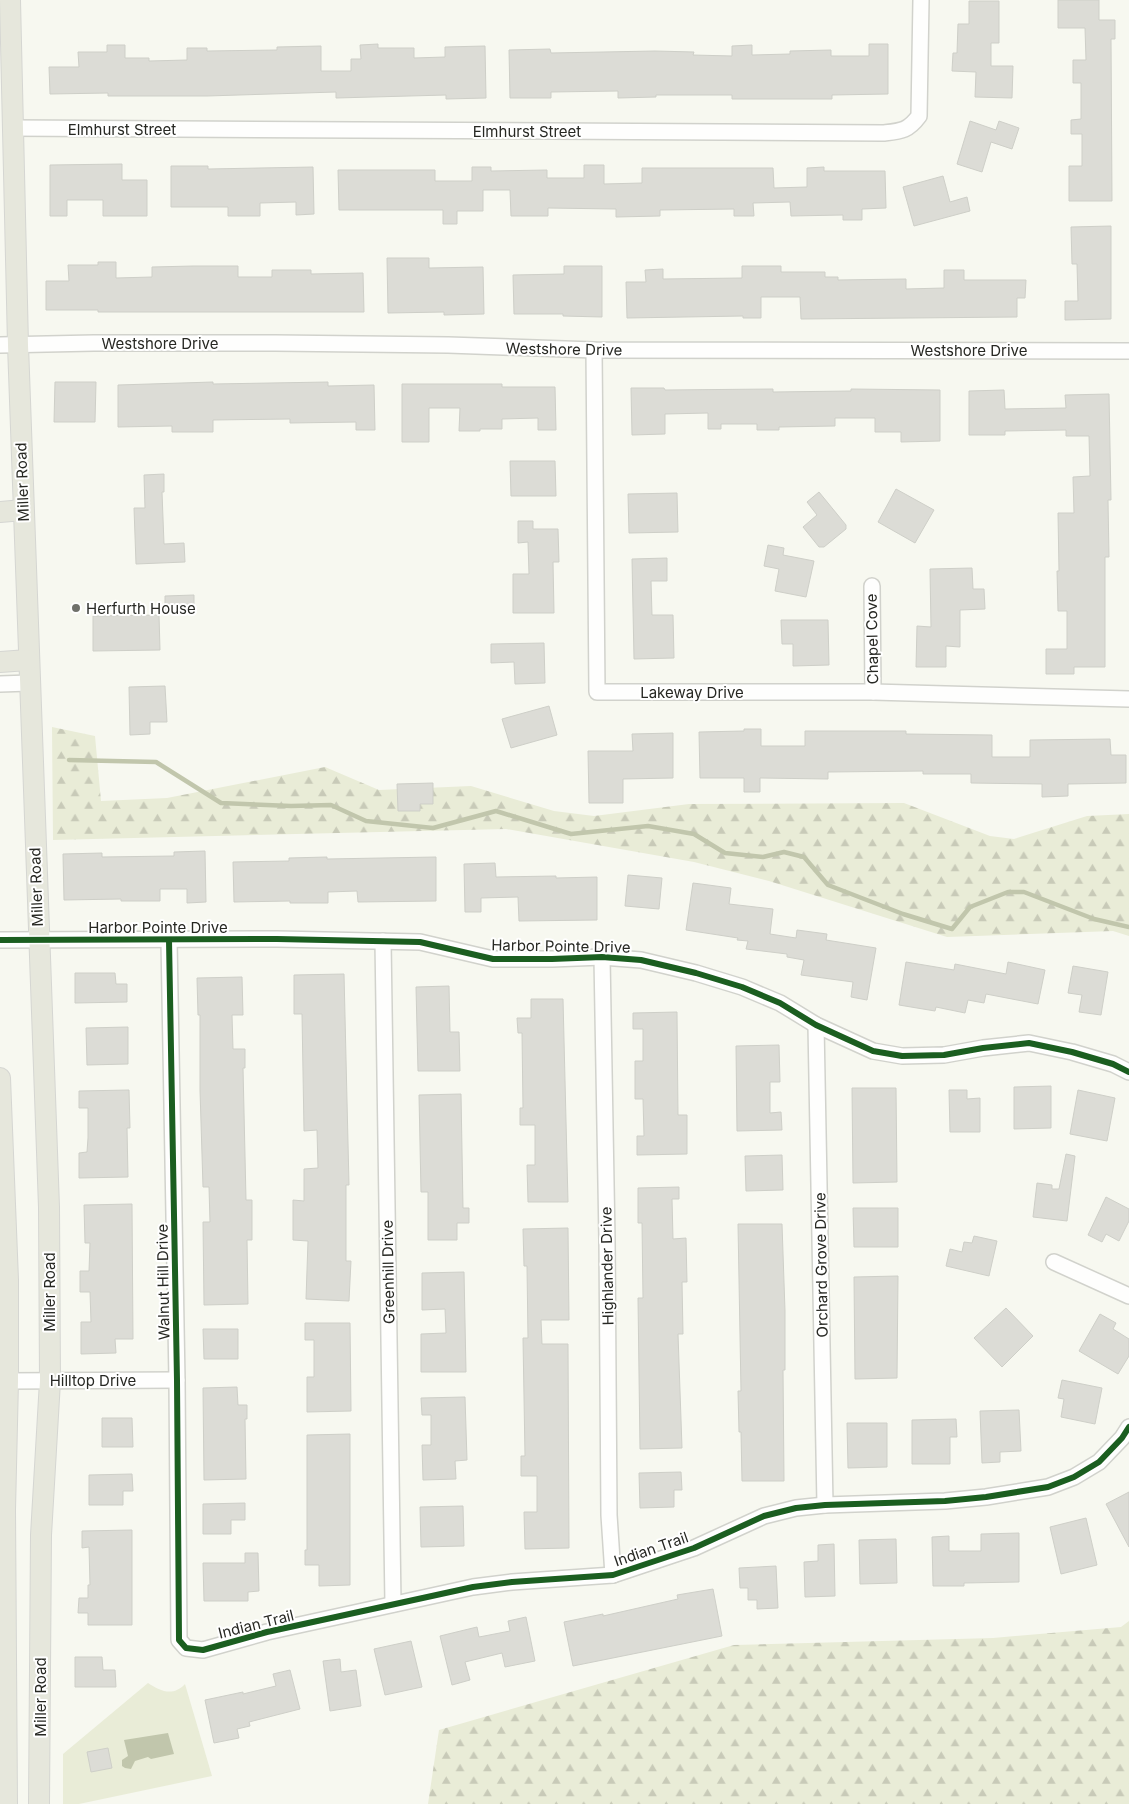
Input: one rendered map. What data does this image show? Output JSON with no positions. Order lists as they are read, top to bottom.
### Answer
{
  "streets": {
    "main road": ["Miller Road"],
    "street": [
      "Elmhurst Street",
      "Westshore Drive",
      "Chapel Cove",
      "Lakeway Drive",
      "Harbor Pointe Drive",
      "Orchard Grove Drive",
      "Highlander Drive",
      "Greenhill Drive",
      "Walnut Hill Drive",
      "Hilltop Drive",
      "Indian Trail"
    ]
  },
  "crossings": [
    ["Elmhurst Street", "Miller Road"],
    ["Westshore Drive", "Miller Road"],
    ["Westshore Drive", "Lakeway Drive"],
    ["Miller Road", "Harbor Pointe Drive"],
    ["Miller Road", "Hilltop Drive"],
    ["Chapel Cove", "Lakeway Drive"],
    ["Harbor Pointe Drive", "Orchard Grove Drive"],
    ["Harbor Pointe Drive", "Highlander Drive"],
    ["Harbor Pointe Drive", "Greenhill Drive"],
    ["Harbor Pointe Drive", "Walnut Hill Drive"],
    ["Orchard Grove Drive", "Indian Trail"],
    ["Highlander Drive", "Indian Trail"],
    ["Greenhill Drive", "Indian Trail"],
    ["Walnut Hill Drive", "Hilltop Drive"],
    ["Walnut Hill Drive", "Indian Trail"]
  ],
  "places": ["Herfurth House"]
}
